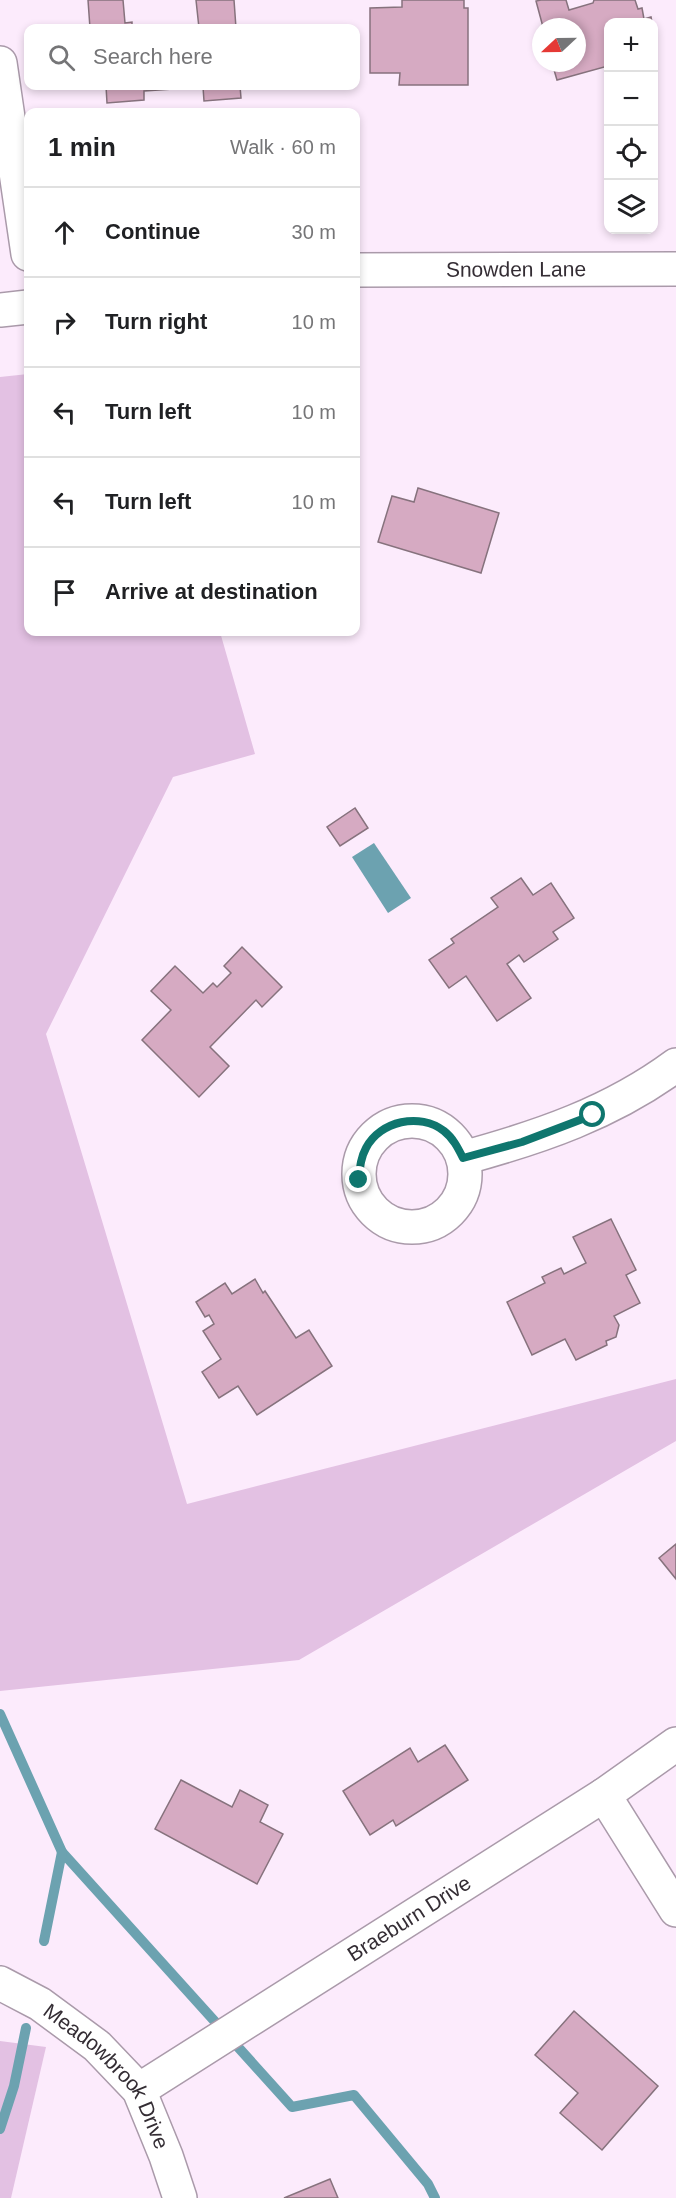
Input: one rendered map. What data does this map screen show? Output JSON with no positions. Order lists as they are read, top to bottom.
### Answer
{
  "streets": {
    "street": ["Snowden Lane", "Braeburn Drive", "Meadowbrook Drive"]
  },
  "crossings": [
    ["Braeburn Drive", "Meadowbrook Drive"]
  ],
  "north": "left",
  "page": {
    "map_buttons": ["+", "−"],
    "search": "Search here",
    "heading": ["1 min", "Walk · 60 m"],
    "list": [
      ["Continue", "30 m"],
      ["Turn right", "10 m"],
      ["Turn left", "10 m"],
      ["Turn left", "10 m"],
      "Arrive at destination"
    ]
  }
}
